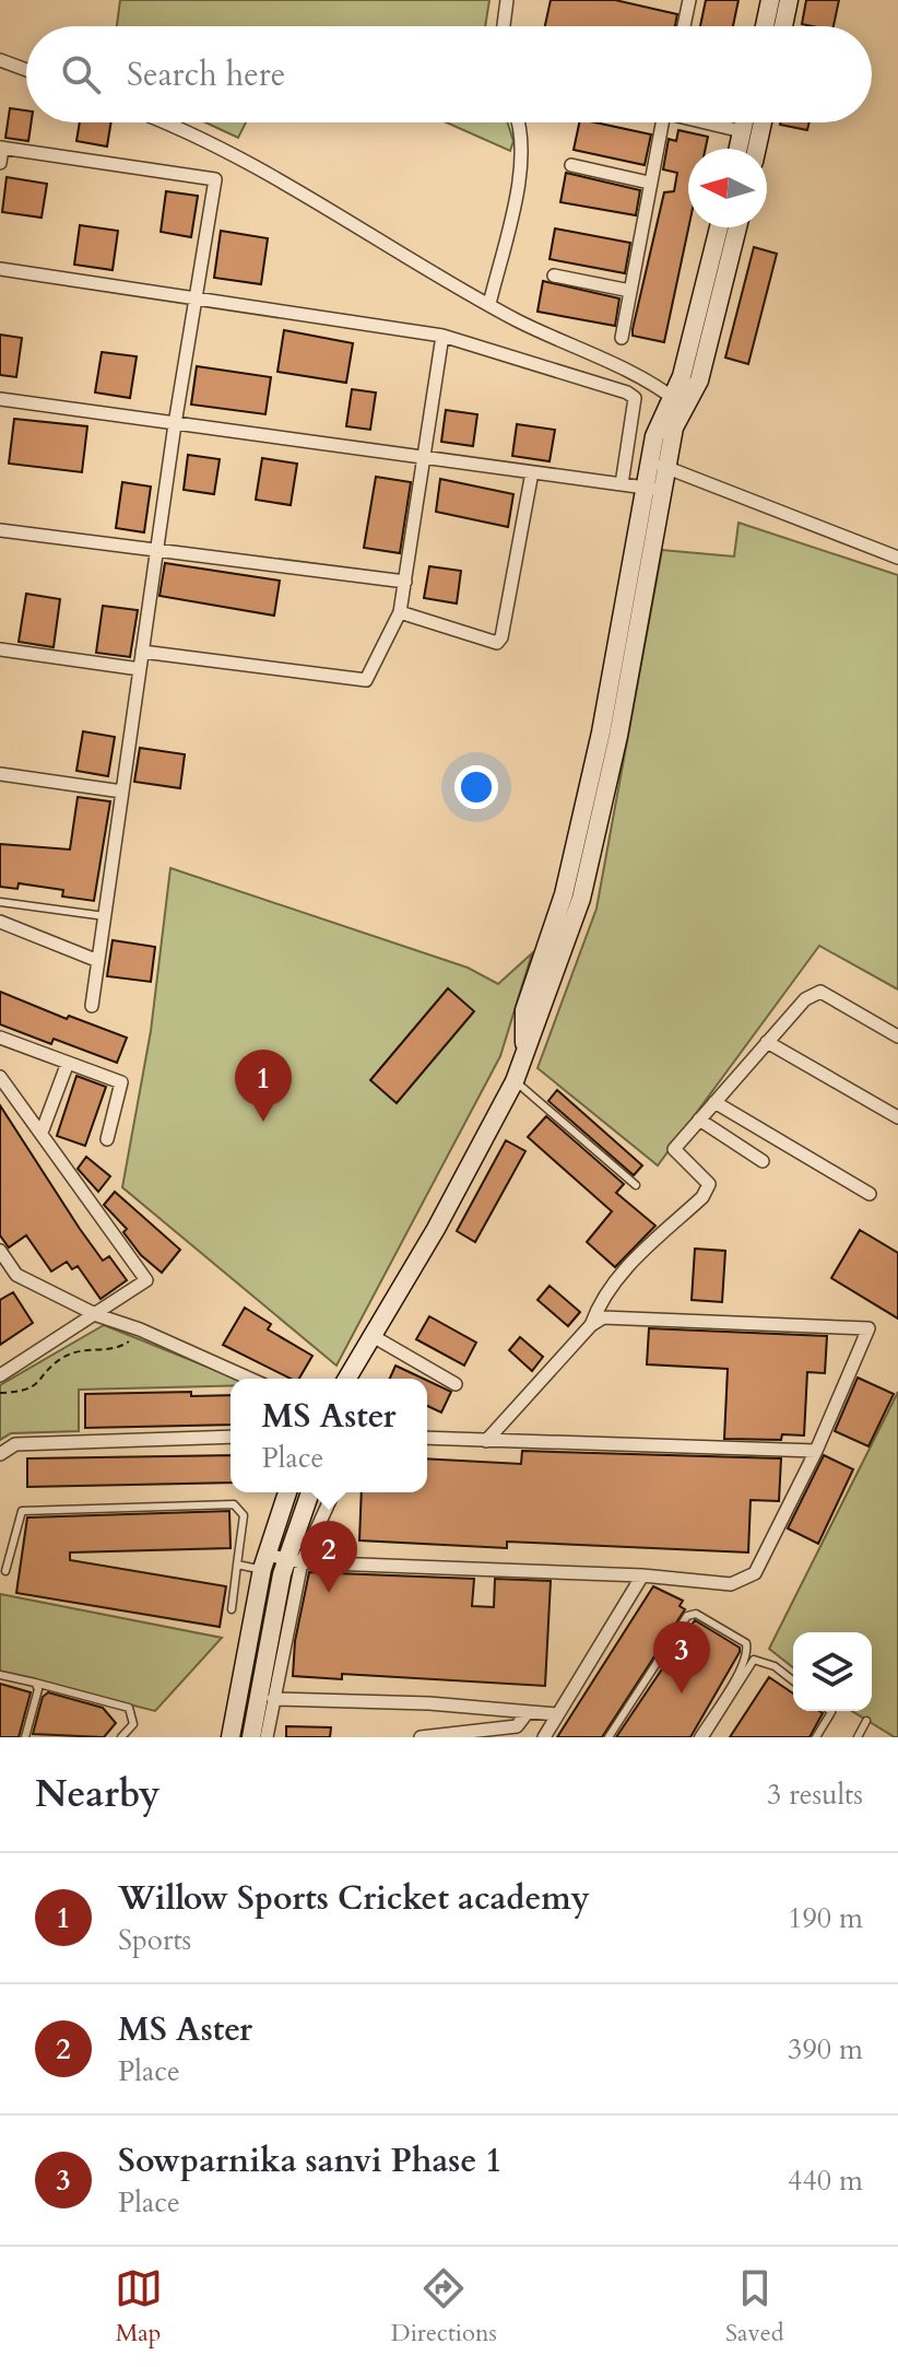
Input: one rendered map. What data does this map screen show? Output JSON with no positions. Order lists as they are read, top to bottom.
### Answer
{
  "north": "left",
  "page": {
    "search": "Search here",
    "pins": ["1", "2", "3"],
    "popup": ["MS Aster", "Place"],
    "heading": ["Nearby", "3 results"],
    "list": [
      {
        "mark": "1",
        "name": "Willow Sports Cricket academy",
        "note": "Sports",
        "value": "190 m"
      },
      {
        "mark": "2",
        "name": "MS Aster",
        "note": "Place",
        "value": "390 m"
      },
      {
        "mark": "3",
        "name": "Sowparnika sanvi Phase 1",
        "note": "Place",
        "value": "440 m"
      }
    ],
    "nav": ["Map", "Directions", "Saved"]
  }
}
